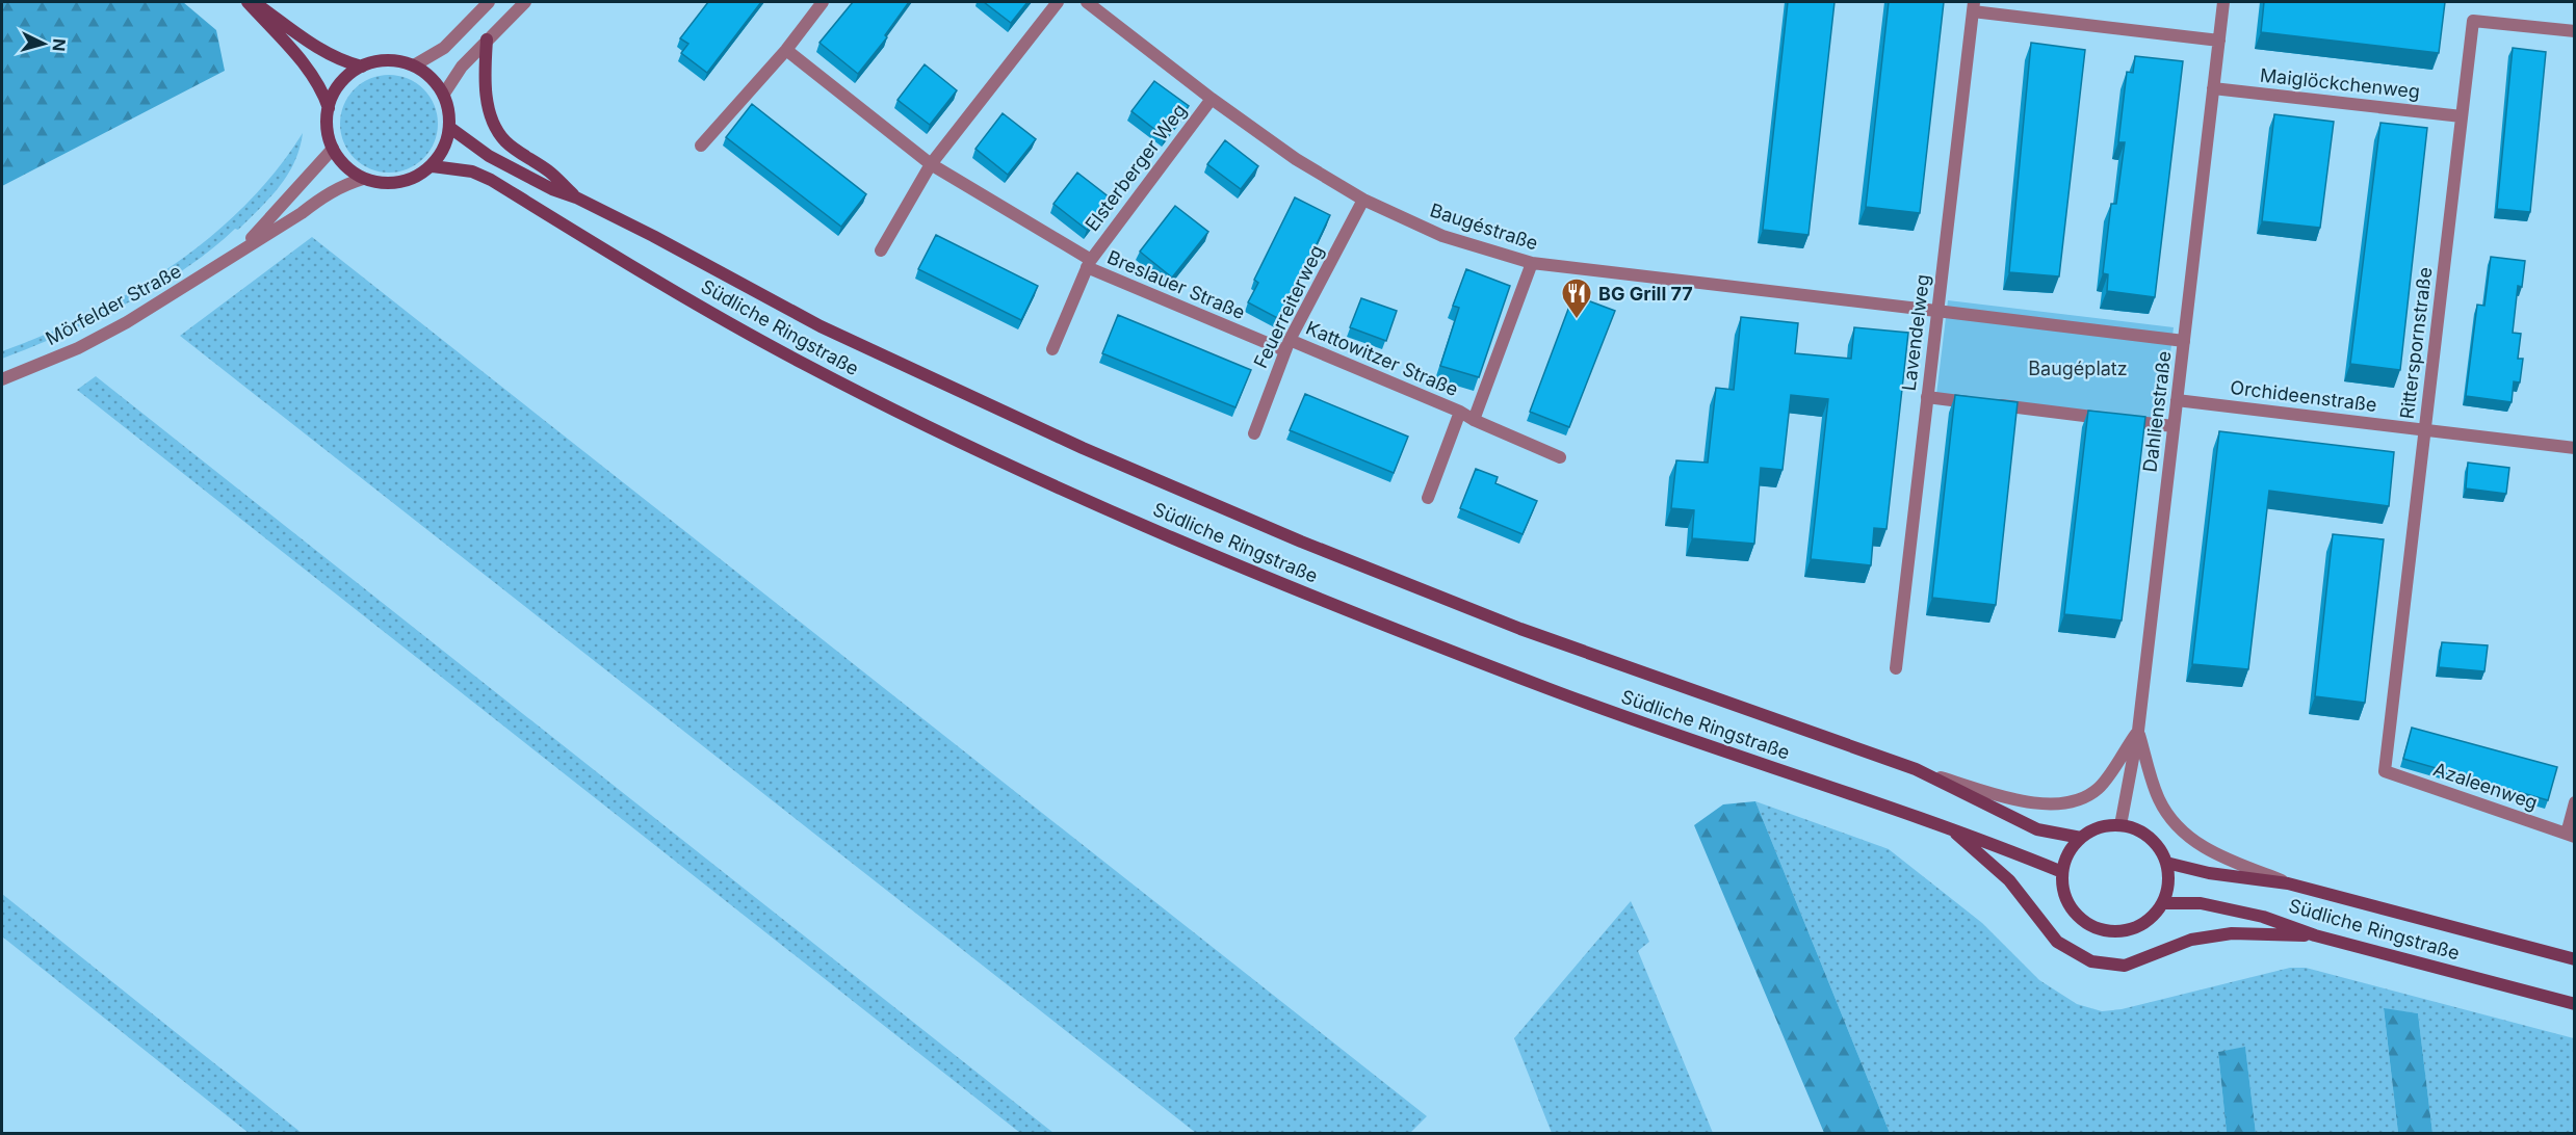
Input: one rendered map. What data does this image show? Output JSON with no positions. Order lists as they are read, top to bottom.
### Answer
{
  "streets": {
    "main road": ["Südliche Ringstraße"],
    "street": [
      "Maiglöckchenweg",
      "Elsterberger Weg",
      "Baugéstraße",
      "Breslauer Straße",
      "Mörfelder Straße",
      "Feuerreiterweg",
      "Lavendelweg",
      "Ritterspornstraße",
      "Kattowitzer Straße",
      "Orchideenstraße",
      "Dahlienstraße",
      "Azaleenweg"
    ]
  },
  "crossings": [
    ["Maiglöckchenweg", "Ritterspornstraße"],
    ["Maiglöckchenweg", "Dahlienstraße"],
    ["Elsterberger Weg", "Baugéstraße"],
    ["Elsterberger Weg", "Breslauer Straße"],
    ["Baugéstraße", "Feuerreiterweg"],
    ["Baugéstraße", "Lavendelweg"],
    ["Baugéstraße", "Kattowitzer Straße"],
    ["Breslauer Straße", "Feuerreiterweg"],
    ["Breslauer Straße", "Kattowitzer Straße"],
    ["Mörfelder Straße", "Südliche Ringstraße"],
    ["Feuerreiterweg", "Kattowitzer Straße"],
    ["Südliche Ringstraße", "Dahlienstraße"],
    ["Ritterspornstraße", "Orchideenstraße"],
    ["Ritterspornstraße", "Azaleenweg"],
    ["Orchideenstraße", "Dahlienstraße"]
  ],
  "parks": ["Baugéplatz"],
  "places": {
    "restaurant": ["BG Grill 77"]
  },
  "north": "right"
}
